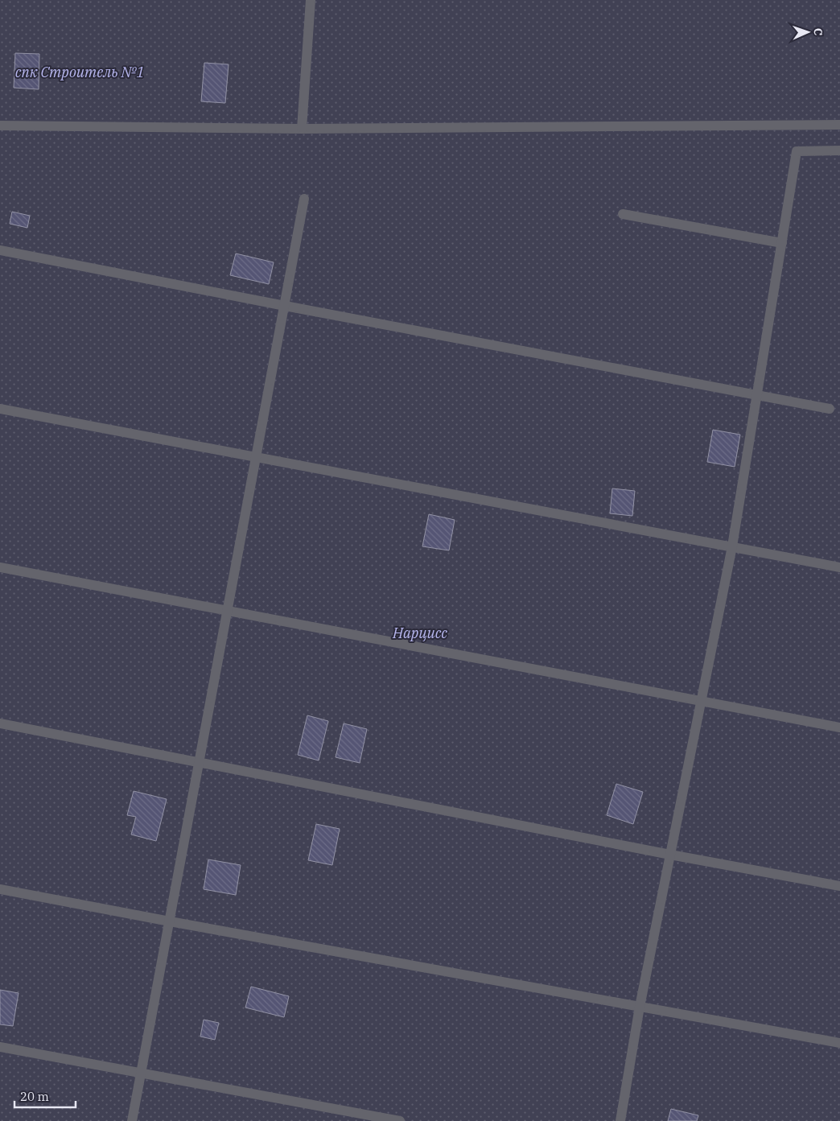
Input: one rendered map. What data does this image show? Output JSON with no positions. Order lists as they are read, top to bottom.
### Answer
{
  "parks": ["спк Строитель №1", "Нарцисс"],
  "scale_bar": "20 m",
  "north": "right"
}
